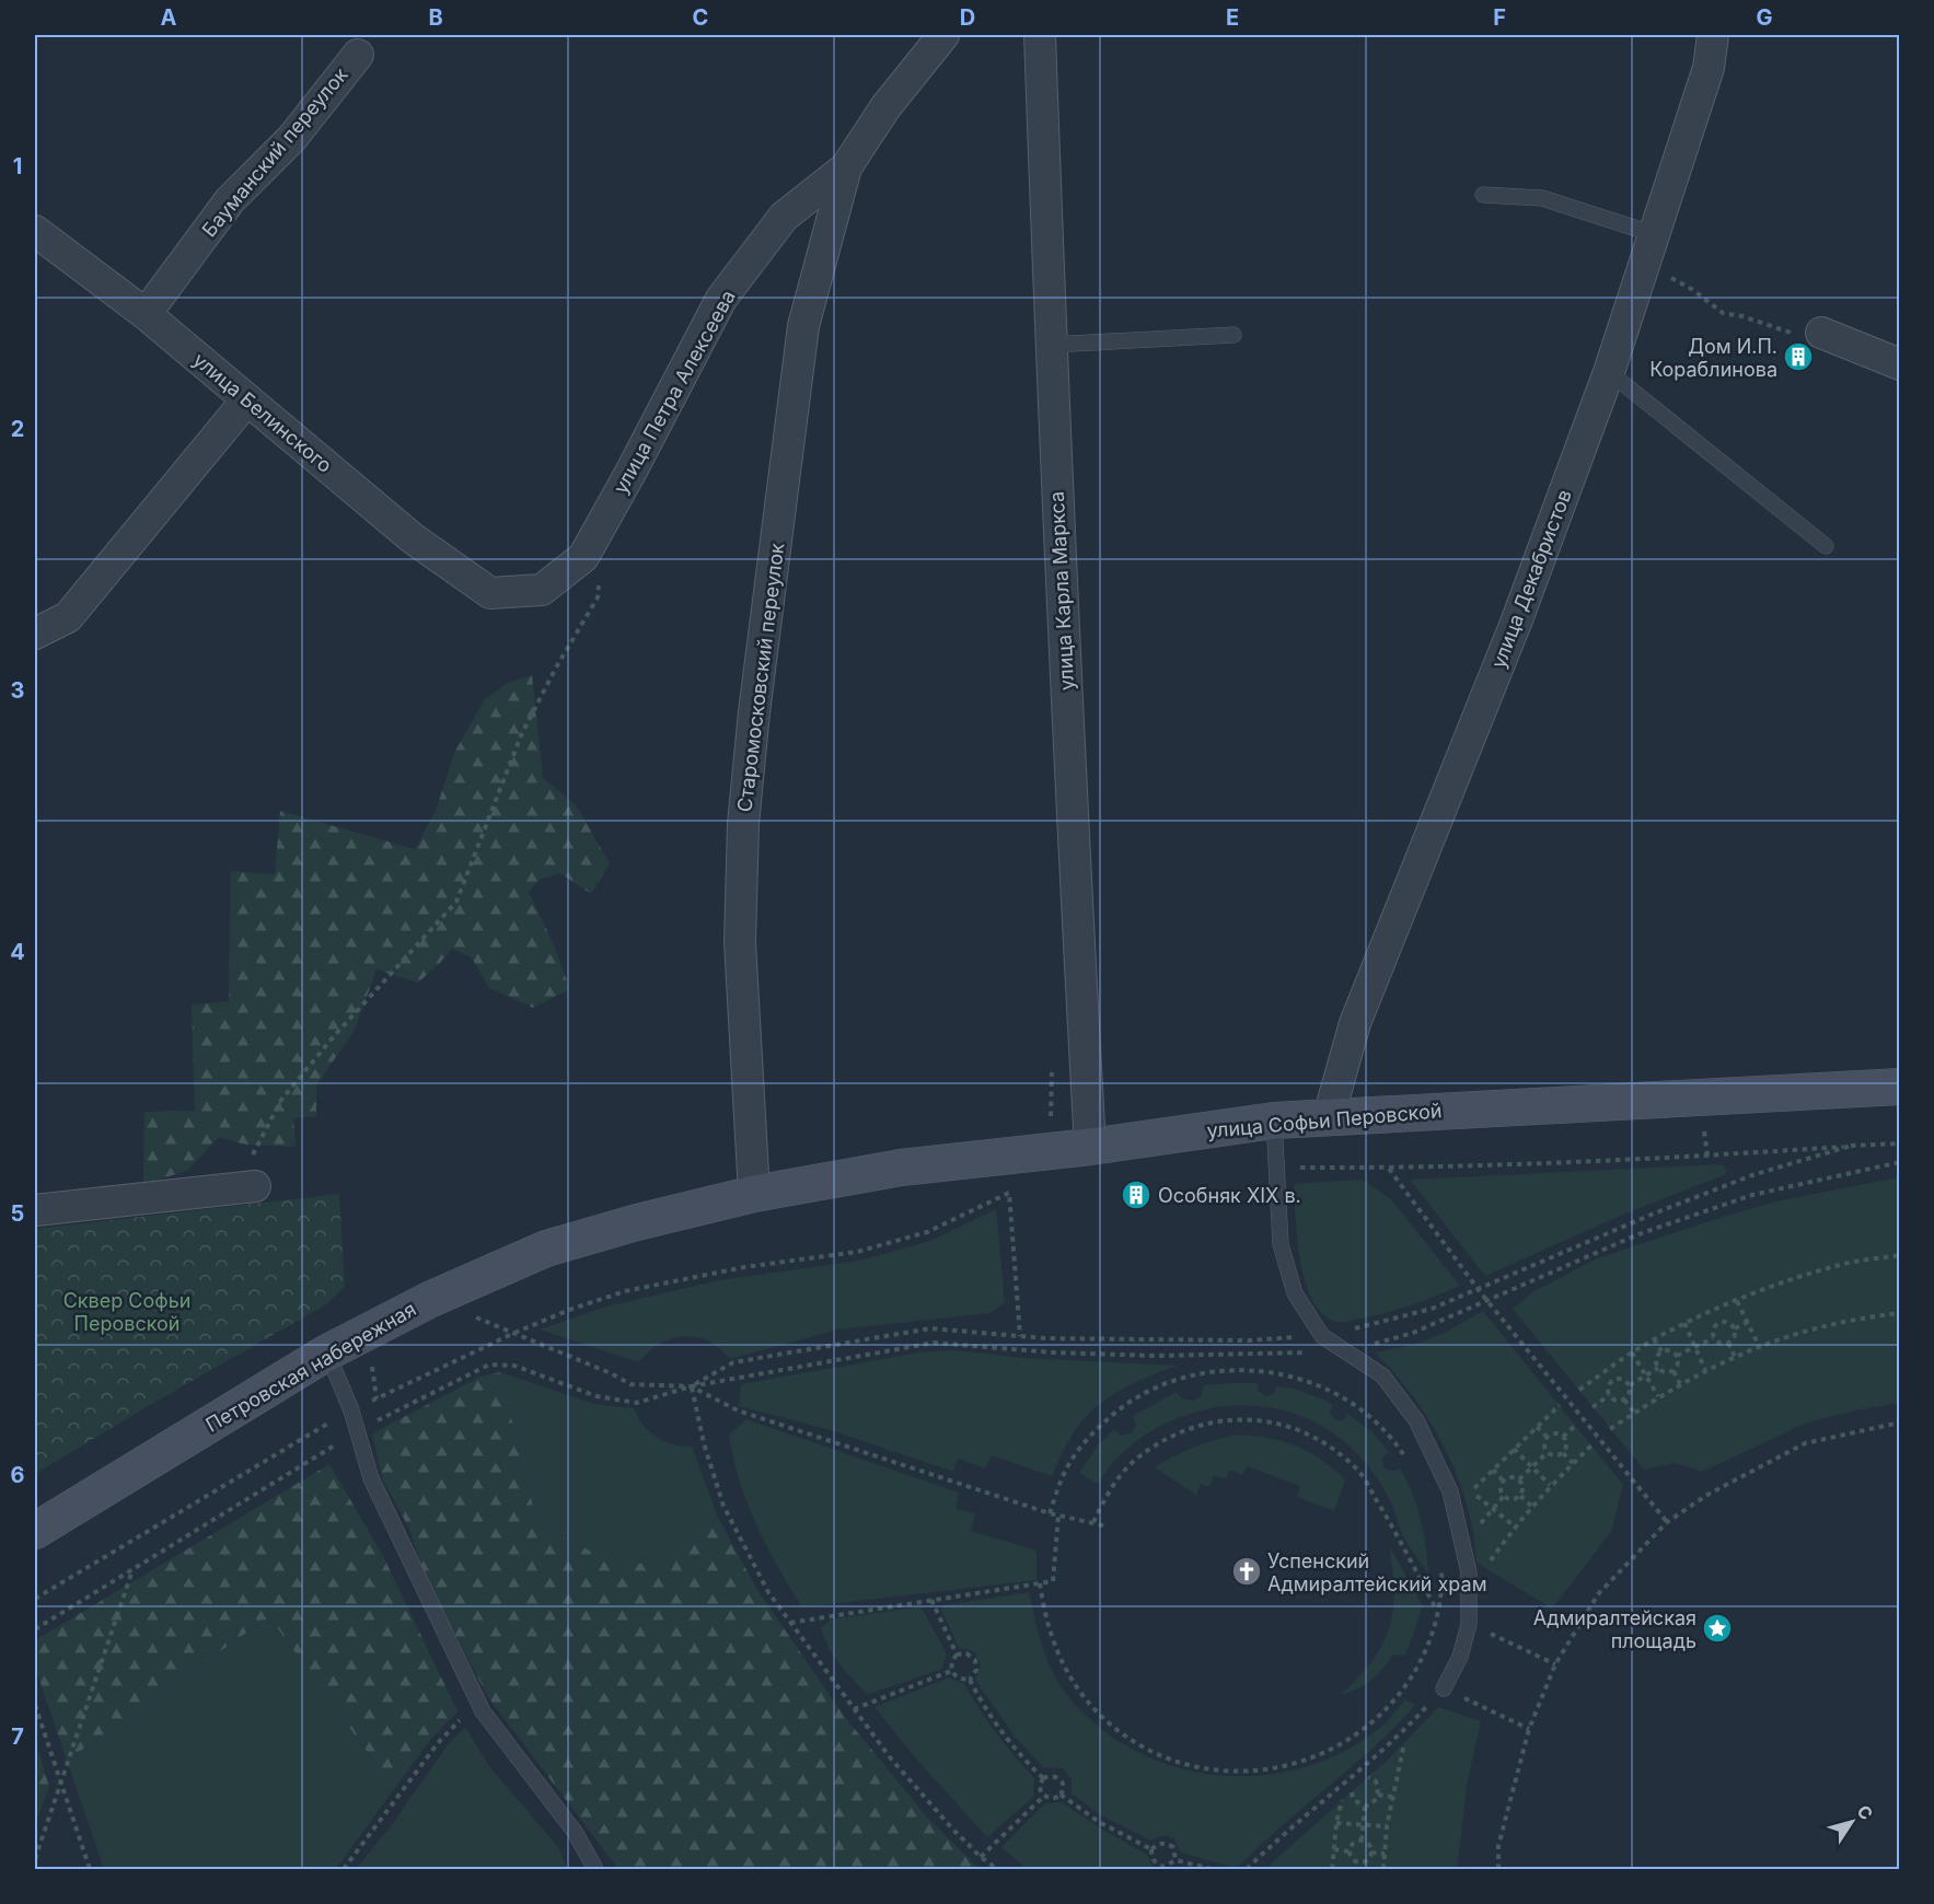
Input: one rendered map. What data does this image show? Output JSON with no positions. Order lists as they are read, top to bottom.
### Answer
{
  "streets": {
    "main road": ["улица Софьи Перовской", "Петровская набережная"],
    "street": [
      "Бауманский переулок",
      "улица Петра Алексеева",
      "улица Белинского",
      "улица Декабристов",
      "улица Карла Маркса",
      "Старомосковский переулок"
    ]
  },
  "crossings": [
    ["Бауманский переулок", "улица Белинского"],
    ["улица Петра Алексеева", "улица Белинского"],
    ["улица Петра Алексеева", "Старомосковский переулок"],
    ["улица Декабристов", "улица Софьи Перовской"],
    ["улица Карла Маркса", "улица Софьи Перовской"],
    ["Старомосковский переулок", "улица Софьи Перовской"],
    ["Старомосковский переулок", "Петровская набережная"],
    ["улица Софьи Перовской", "Петровская набережная"]
  ],
  "parks": ["Сквер Софьи Перовской"],
  "places": {
    "building": ["Дом И.П. Кораблинова", "Особняк XIX в."],
    "church": ["Успенский Адмиралтейский храм"],
    "place": ["Адмиралтейская площадь"]
  },
  "north": "top right",
  "grid": {
    "columns": [
      "A",
      "B",
      "C",
      "D",
      "E",
      "F",
      "G"
    ],
    "rows": [
      "1",
      "2",
      "3",
      "4",
      "5",
      "6",
      "7"
    ]
  }
}
